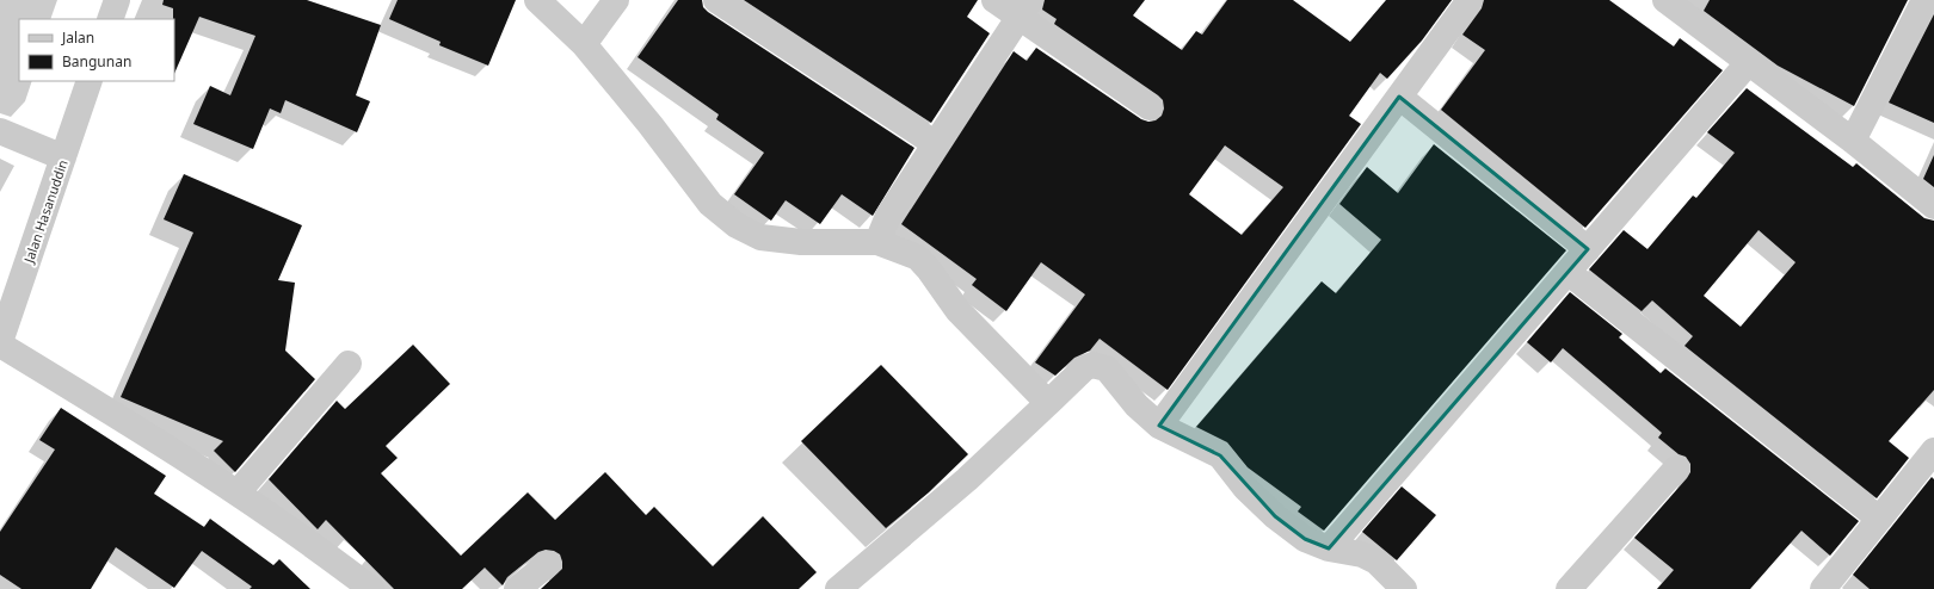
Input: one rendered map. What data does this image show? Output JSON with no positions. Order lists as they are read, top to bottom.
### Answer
{
  "streets": {
    "street": ["Jalan Hasanuddin"]
  },
  "legend": ["Jalan", "Bangunan"]
}
